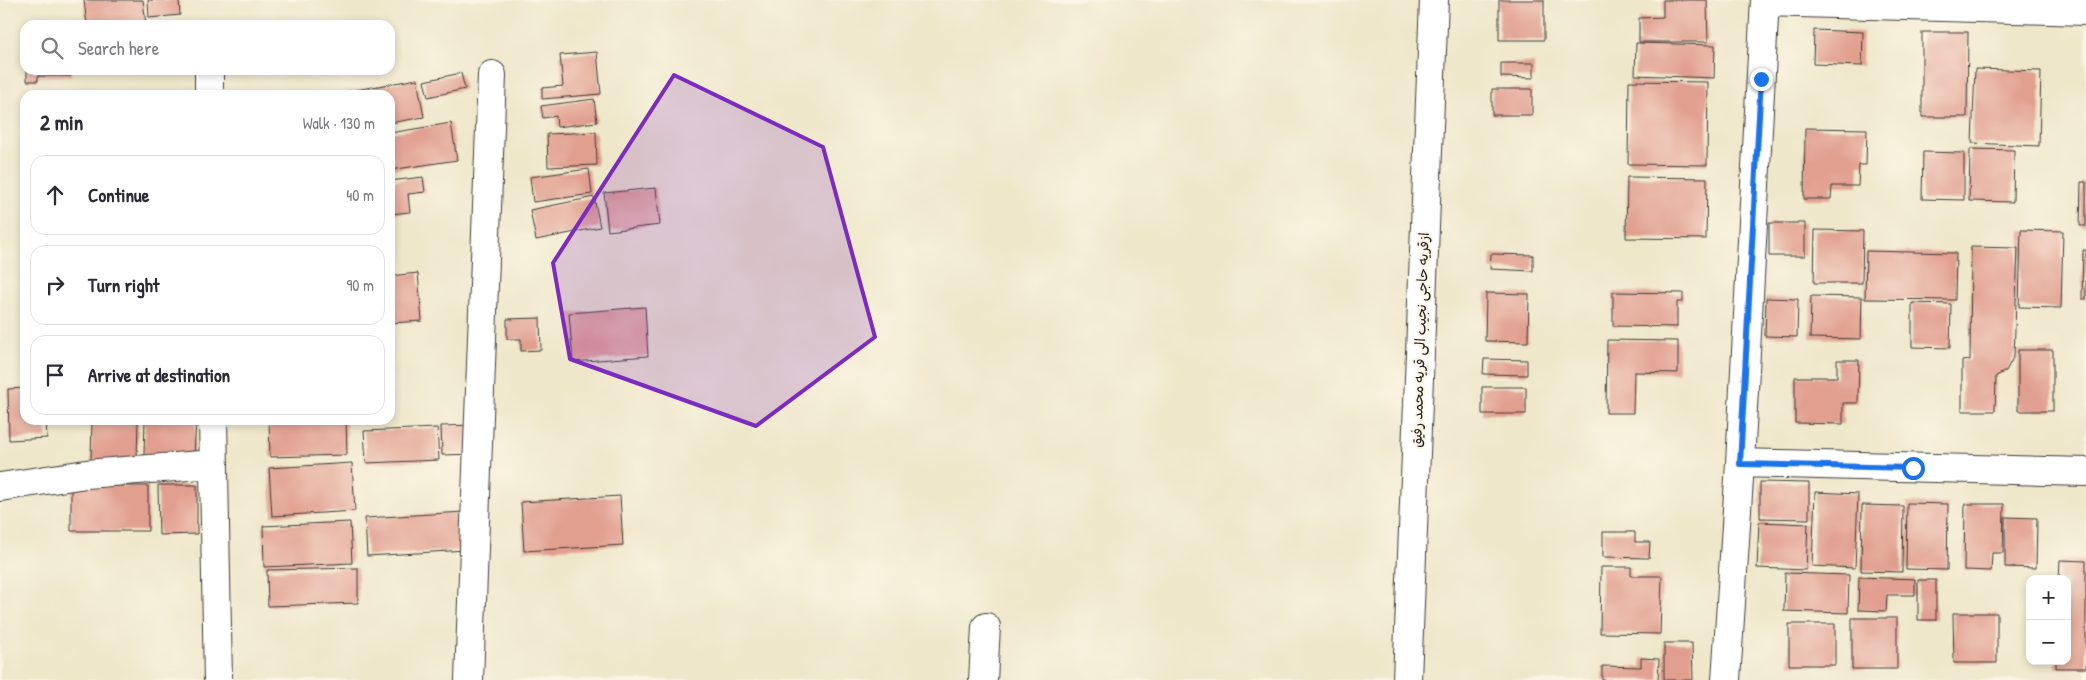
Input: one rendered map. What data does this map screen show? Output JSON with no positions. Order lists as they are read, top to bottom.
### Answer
{
  "streets": {
    "street": ["ازقریه حاجی نجیب الی قریه محمد رفیق"]
  },
  "page": {
    "search": "Search here",
    "heading": ["2 min", "Walk · 130 m"],
    "list": [
      ["Continue", "40 m"],
      ["Turn right", "90 m"],
      "Arrive at destination"
    ],
    "map_buttons": ["+", "−"]
  }
}
